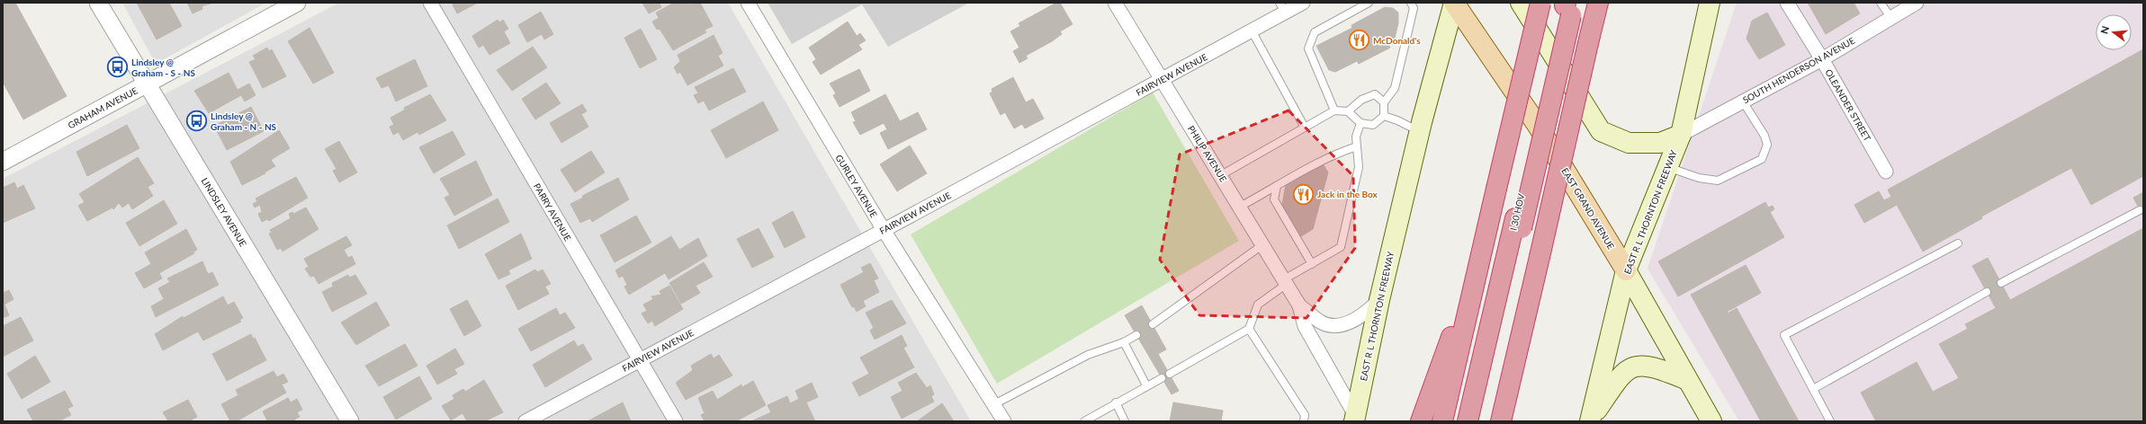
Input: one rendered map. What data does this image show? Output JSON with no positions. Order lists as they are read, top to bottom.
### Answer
{
  "streets": {
    "highway": ["I 30 HOV"],
    "main road": ["EAST GRAND AVENUE", "EAST R L THORNTON FREEWAY"],
    "street": [
      "SOUTH HENDERSON AVENUE",
      "FAIRVIEW AVENUE",
      "OLEANDER STREET",
      "GRAHAM AVENUE",
      "PHILIP AVENUE",
      "GURLEY AVENUE",
      "LINDSLEY AVENUE",
      "PARRY AVENUE"
    ]
  },
  "crossings": [
    ["SOUTH HENDERSON AVENUE", "OLEANDER STREET"],
    ["SOUTH HENDERSON AVENUE", "EAST R L THORNTON FREEWAY"],
    ["FAIRVIEW AVENUE", "PHILIP AVENUE"],
    ["FAIRVIEW AVENUE", "GURLEY AVENUE"],
    ["FAIRVIEW AVENUE", "PARRY AVENUE"],
    ["GRAHAM AVENUE", "LINDSLEY AVENUE"],
    ["PHILIP AVENUE", "EAST R L THORNTON FREEWAY"],
    ["EAST GRAND AVENUE", "EAST R L THORNTON FREEWAY"]
  ],
  "places": {
    "restaurant": ["McDonald's", "Jack in the Box"],
    "bus stop": ["Lindsley @ Graham - S - NS", "Lindsley @ Graham - N - NS"]
  },
  "north": "left"
}
